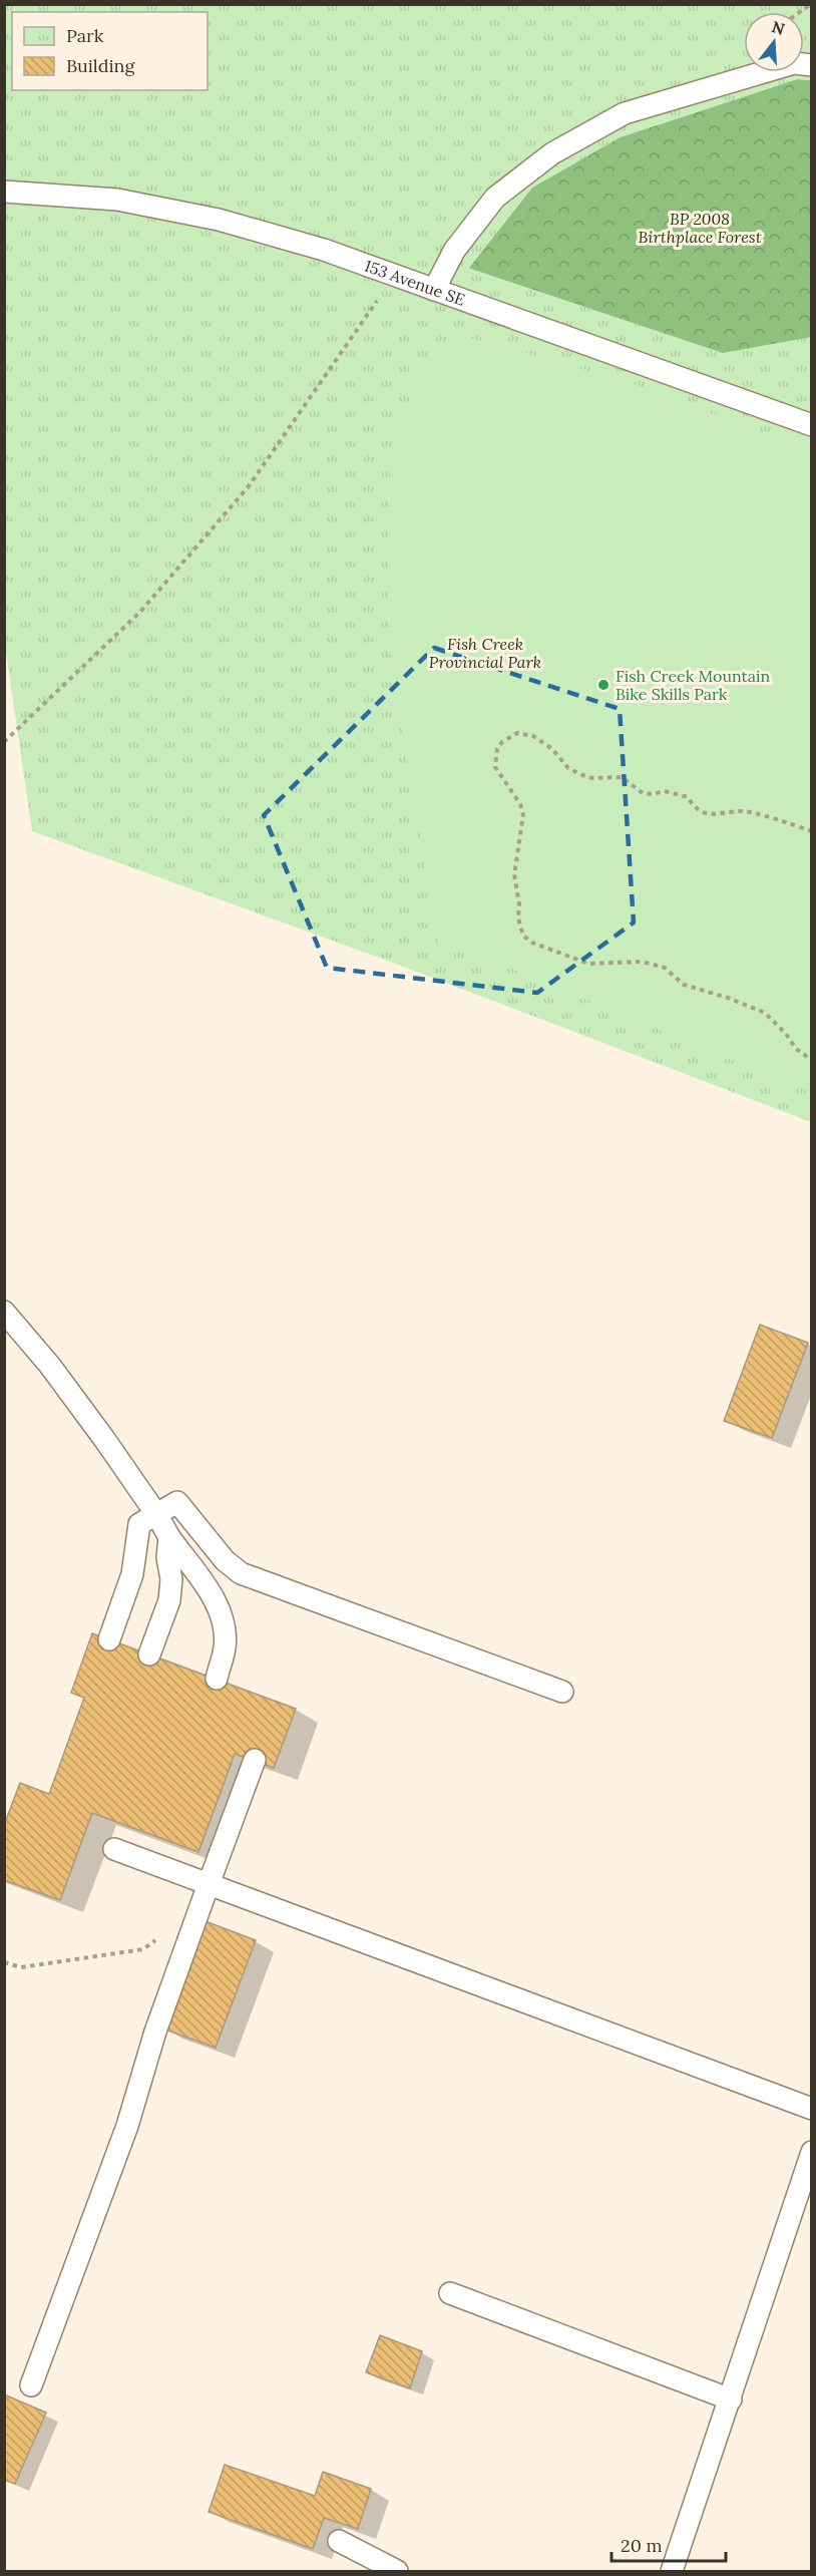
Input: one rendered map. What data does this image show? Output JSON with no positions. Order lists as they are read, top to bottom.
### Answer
{
  "streets": {
    "lane": ["153 Avenue SE"]
  },
  "parks": ["BP 2008 Birthplace Forest", "Fish Creek Provincial Park"],
  "places": ["Fish Creek Mountain Bike Skills Park"],
  "legend": ["Park", "Building"],
  "scale_bar": "20 m",
  "north": "top"
}
